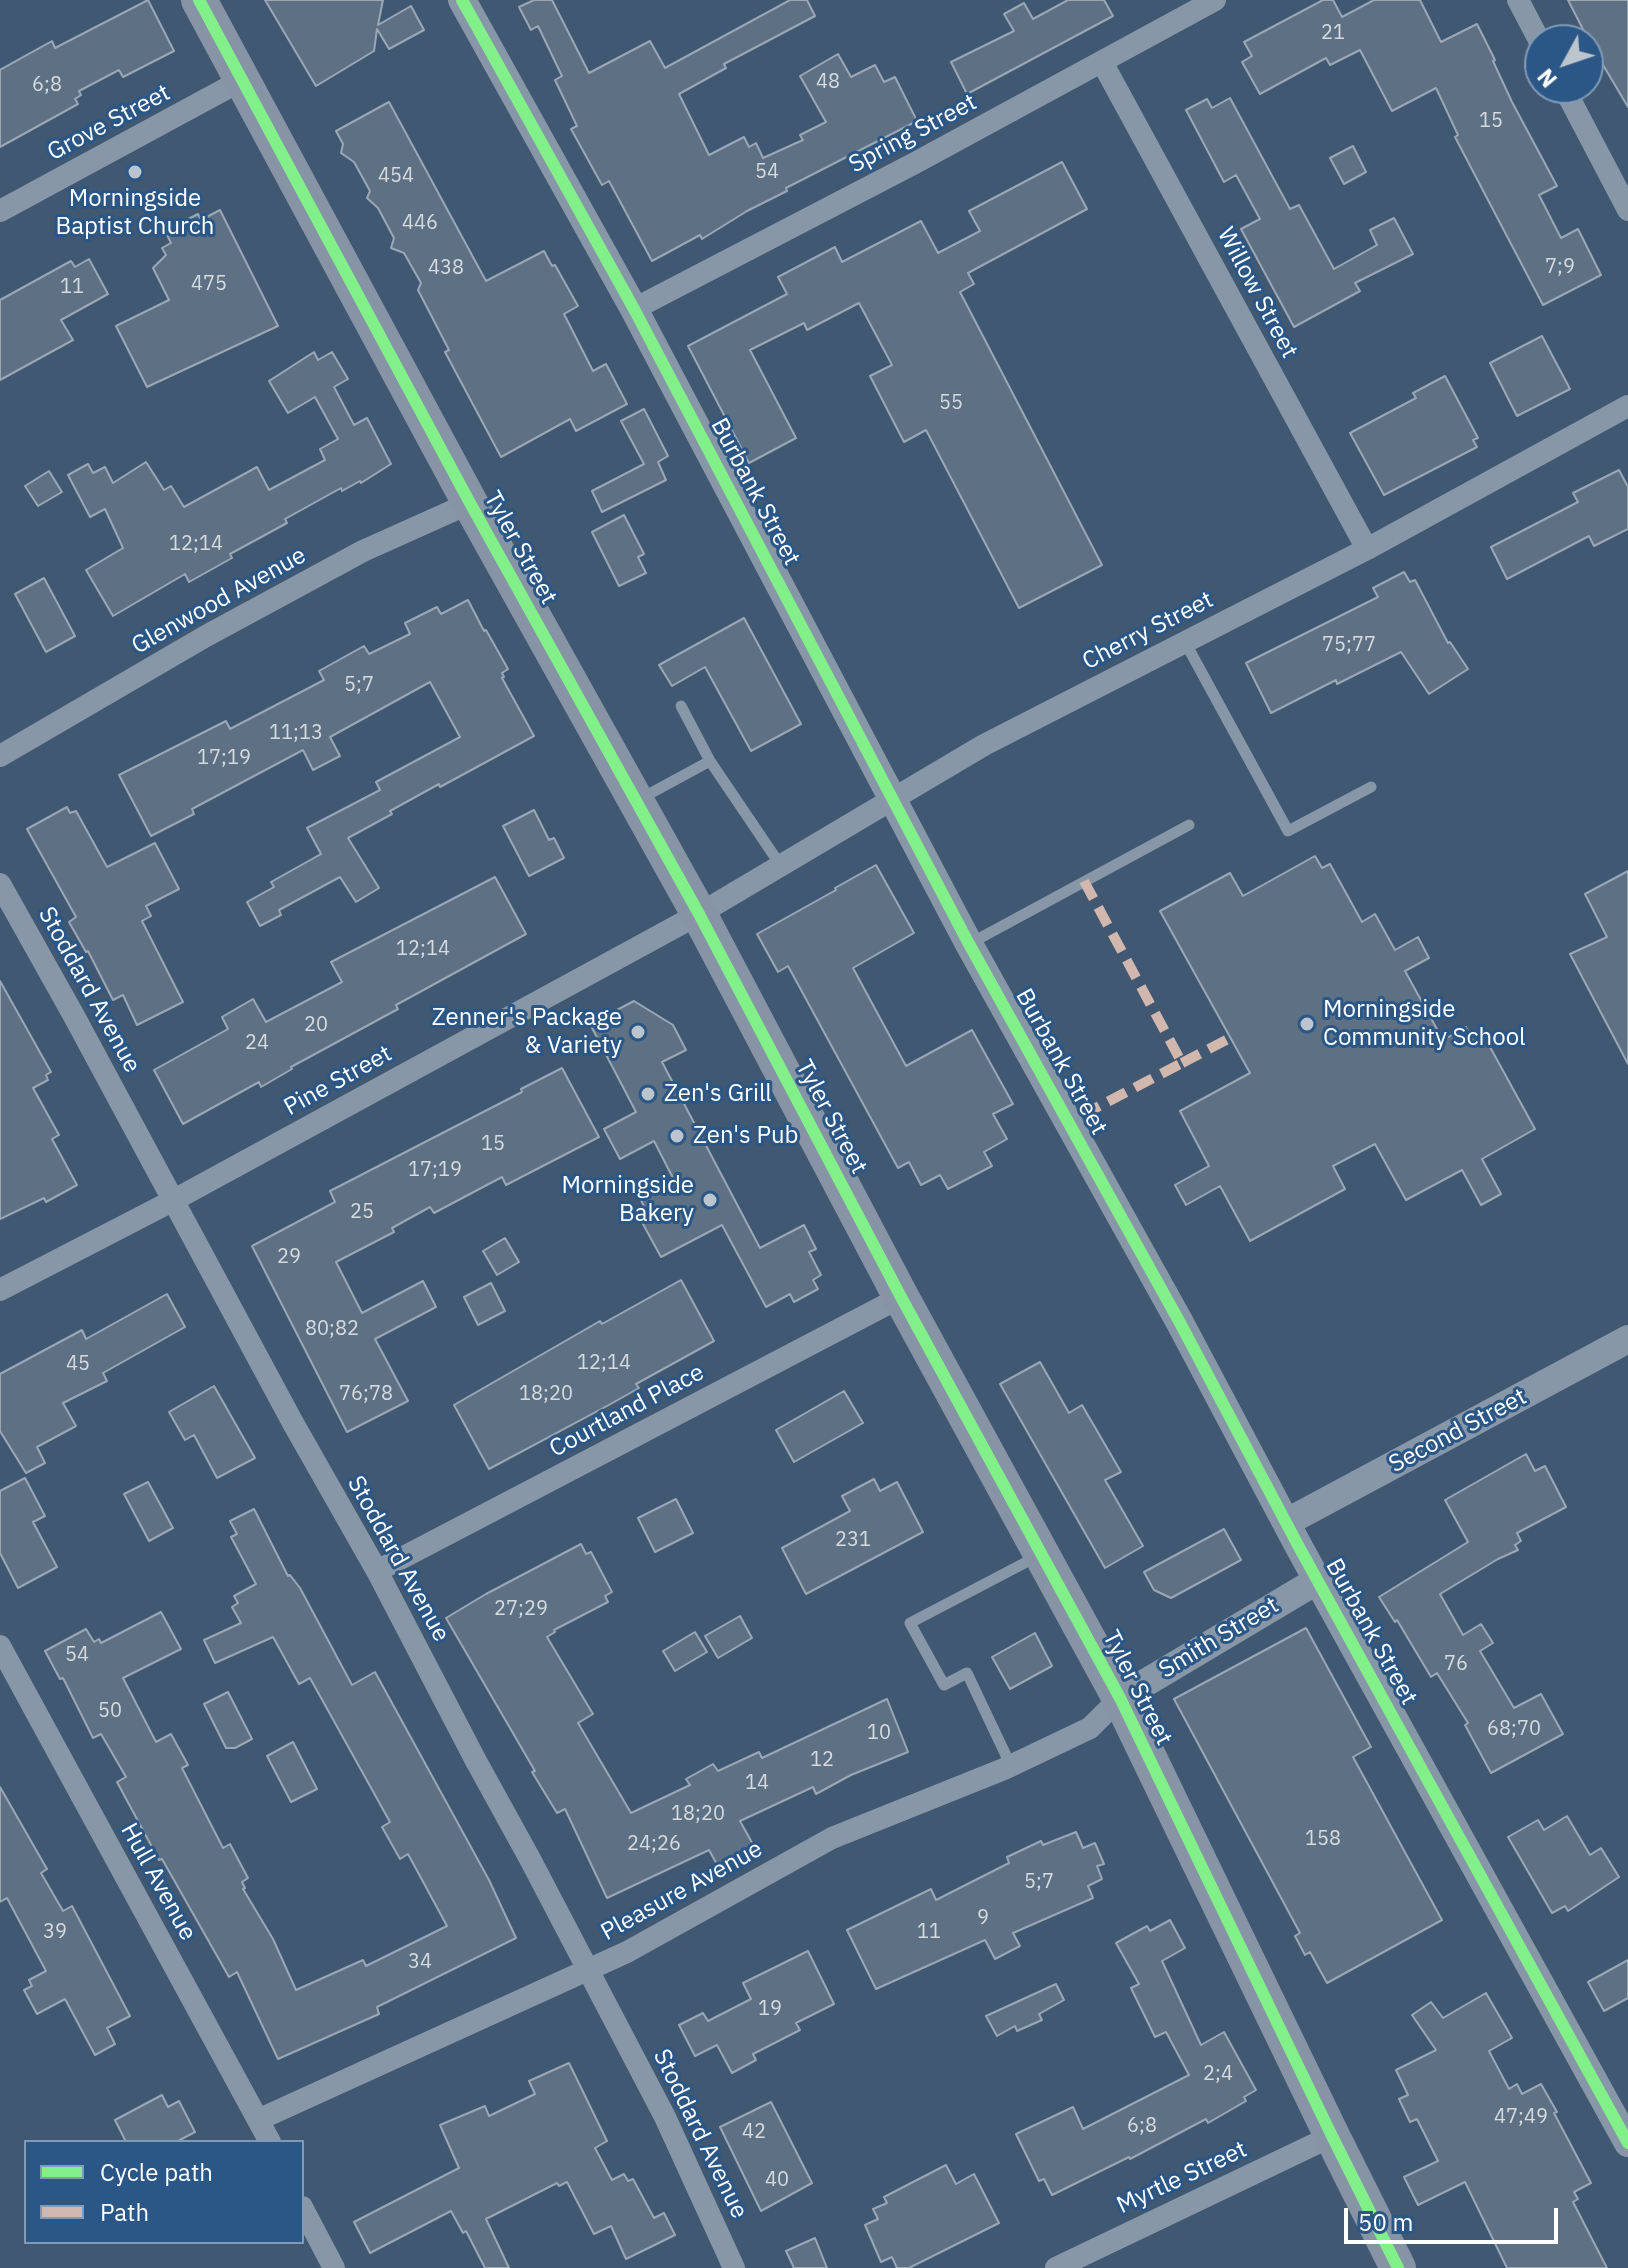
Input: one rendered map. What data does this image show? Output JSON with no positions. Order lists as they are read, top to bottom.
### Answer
{
  "streets": {
    "main road": ["Tyler Street"],
    "street": [
      "Grove Street",
      "Spring Street",
      "Willow Street",
      "Burbank Street",
      "Glenwood Avenue",
      "Cherry Street",
      "Stoddard Avenue",
      "Pine Street",
      "Courtland Place",
      "Second Street",
      "Smith Street",
      "Hull Avenue",
      "Pleasure Avenue",
      "Myrtle Street"
    ]
  },
  "crossings": [
    ["Grove Street", "Tyler Street"],
    ["Spring Street", "Willow Street"],
    ["Spring Street", "Burbank Street"],
    ["Willow Street", "Cherry Street"],
    ["Burbank Street", "Cherry Street"],
    ["Burbank Street", "Second Street"],
    ["Burbank Street", "Smith Street"],
    ["Tyler Street", "Glenwood Avenue"],
    ["Tyler Street", "Cherry Street"],
    ["Tyler Street", "Pine Street"],
    ["Tyler Street", "Courtland Place"],
    ["Tyler Street", "Smith Street"],
    ["Tyler Street", "Pleasure Avenue"],
    ["Tyler Street", "Myrtle Street"],
    ["Cherry Street", "Pine Street"],
    ["Stoddard Avenue", "Pine Street"],
    ["Stoddard Avenue", "Courtland Place"],
    ["Stoddard Avenue", "Pleasure Avenue"],
    ["Smith Street", "Pleasure Avenue"],
    ["Hull Avenue", "Pleasure Avenue"]
  ],
  "places": [
    "Morningside Baptist Church",
    "Morningside Community School",
    "Zenner's Package & Variety",
    "Zen's Grill",
    "Zen's Pub",
    "Morningside Bakery"
  ],
  "house_numbers": [
    "21",
    "48",
    "6;8",
    "15",
    "54",
    "454",
    "446",
    "7;9",
    "438",
    "475",
    "11",
    "55",
    "12;14",
    "75;77",
    "5;7",
    "11;13",
    "17;19",
    "12;14",
    "20",
    "24",
    "15",
    "17;19",
    "25",
    "29",
    "80;82",
    "12;14",
    "45",
    "76;78",
    "18;20",
    "231",
    "27;29",
    "54",
    "76",
    "50",
    "68;70",
    "10",
    "12",
    "14",
    "18;20",
    "158",
    "24;26",
    "5;7",
    "9",
    "39",
    "11",
    "34",
    "19",
    "2;4",
    "47;49",
    "6;8",
    "42",
    "40"
  ],
  "legend": ["Cycle path", "Path"],
  "scale_bar": "50 m",
  "north": "bottom left"
}
